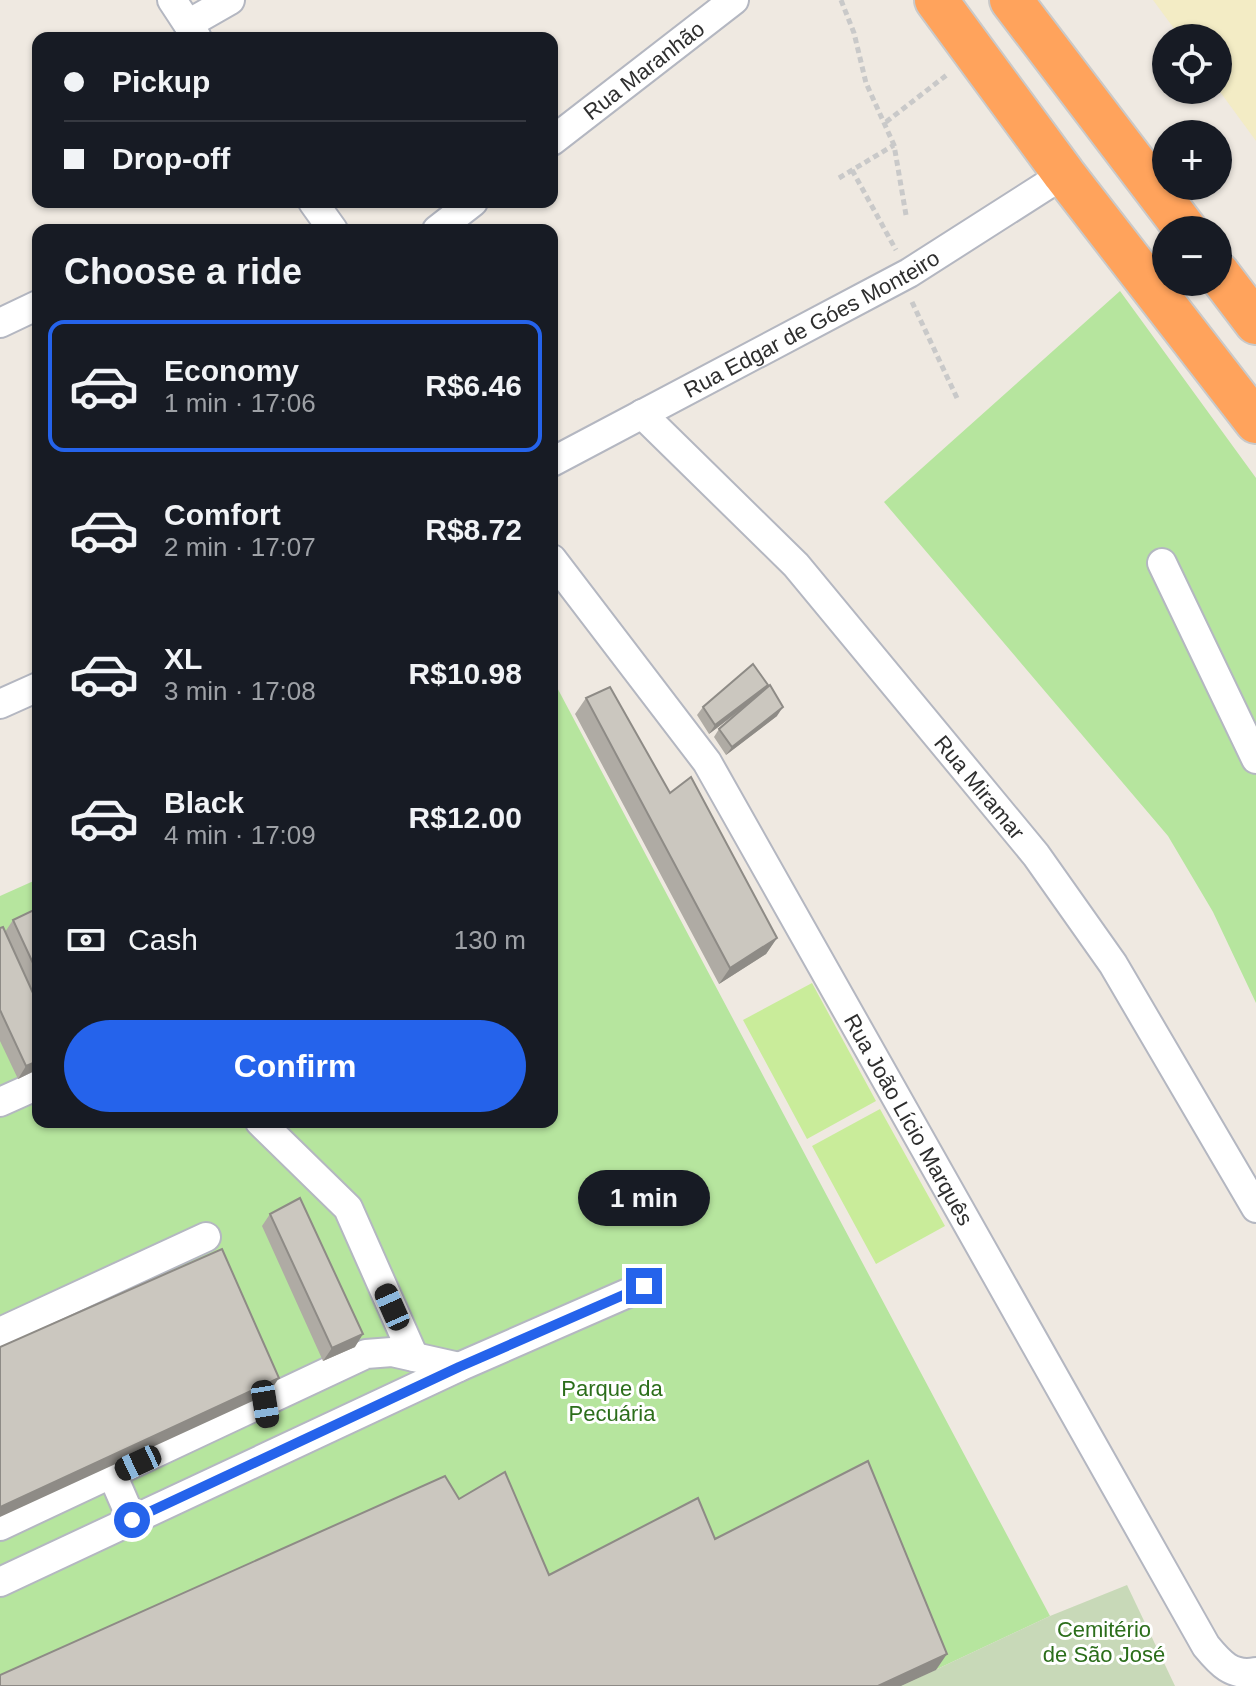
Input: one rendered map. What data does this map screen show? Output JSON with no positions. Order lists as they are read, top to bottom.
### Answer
{
  "streets": {
    "street": [
      "Rua Maranhão",
      "Rua Edgar de Góes Monteiro",
      "Rua Miramar",
      "Rua João Lício Marquês"
    ]
  },
  "crossings": [
    ["Rua Edgar de Góes Monteiro", "Rua Miramar"]
  ],
  "parks": ["Parque da Pecuária", "Cemitério de São José"],
  "page": {
    "map_buttons": ["+", "−"],
    "banner": ["Pickup", "Drop-off"],
    "heading": "Choose a ride",
    "list": [
      {
        "name": "Economy",
        "note": "1 min · 17:06",
        "value": "R$6.46"
      },
      {
        "name": "Comfort",
        "note": "2 min · 17:07",
        "value": "R$8.72"
      },
      {
        "name": "XL",
        "note": "3 min · 17:08",
        "value": "R$10.98"
      },
      {
        "name": "Black",
        "note": "4 min · 17:09",
        "value": "R$12.00"
      }
    ],
    "pay": ["Cash", "130 m"],
    "buttons": "Confirm",
    "bubble": "1 min"
  }
}
